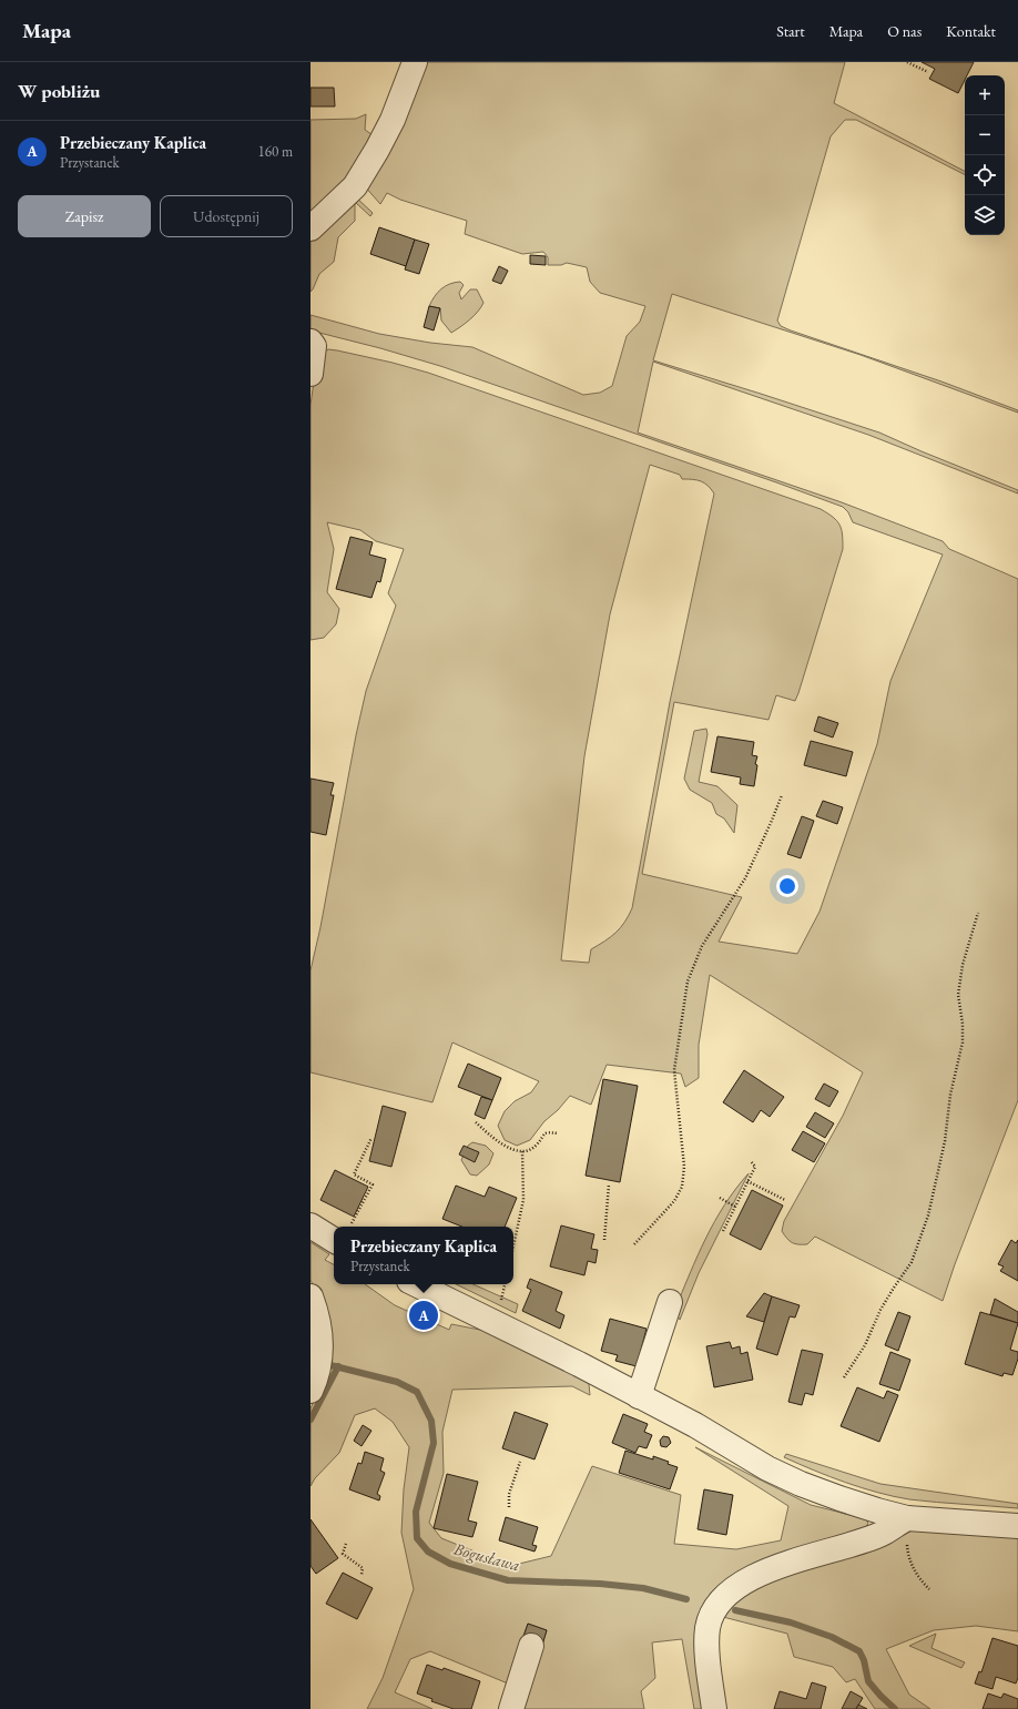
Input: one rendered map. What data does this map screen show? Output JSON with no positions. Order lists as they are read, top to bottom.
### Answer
{
  "water": ["Bogusława"],
  "page": {
    "header": "Mapa",
    "nav": [
      "Start",
      "Mapa",
      "O nas",
      "Kontakt"
    ],
    "heading": "W pobliżu",
    "map_buttons": ["+", "−"],
    "list": [
      {
        "mark": "A",
        "name": "Przebieczany Kaplica",
        "note": "Przystanek",
        "value": "160 m"
      }
    ],
    "buttons": ["Zapisz", "Udostępnij"],
    "popup": ["Przebieczany Kaplica", "Przystanek"],
    "pins": "A"
  }
}
